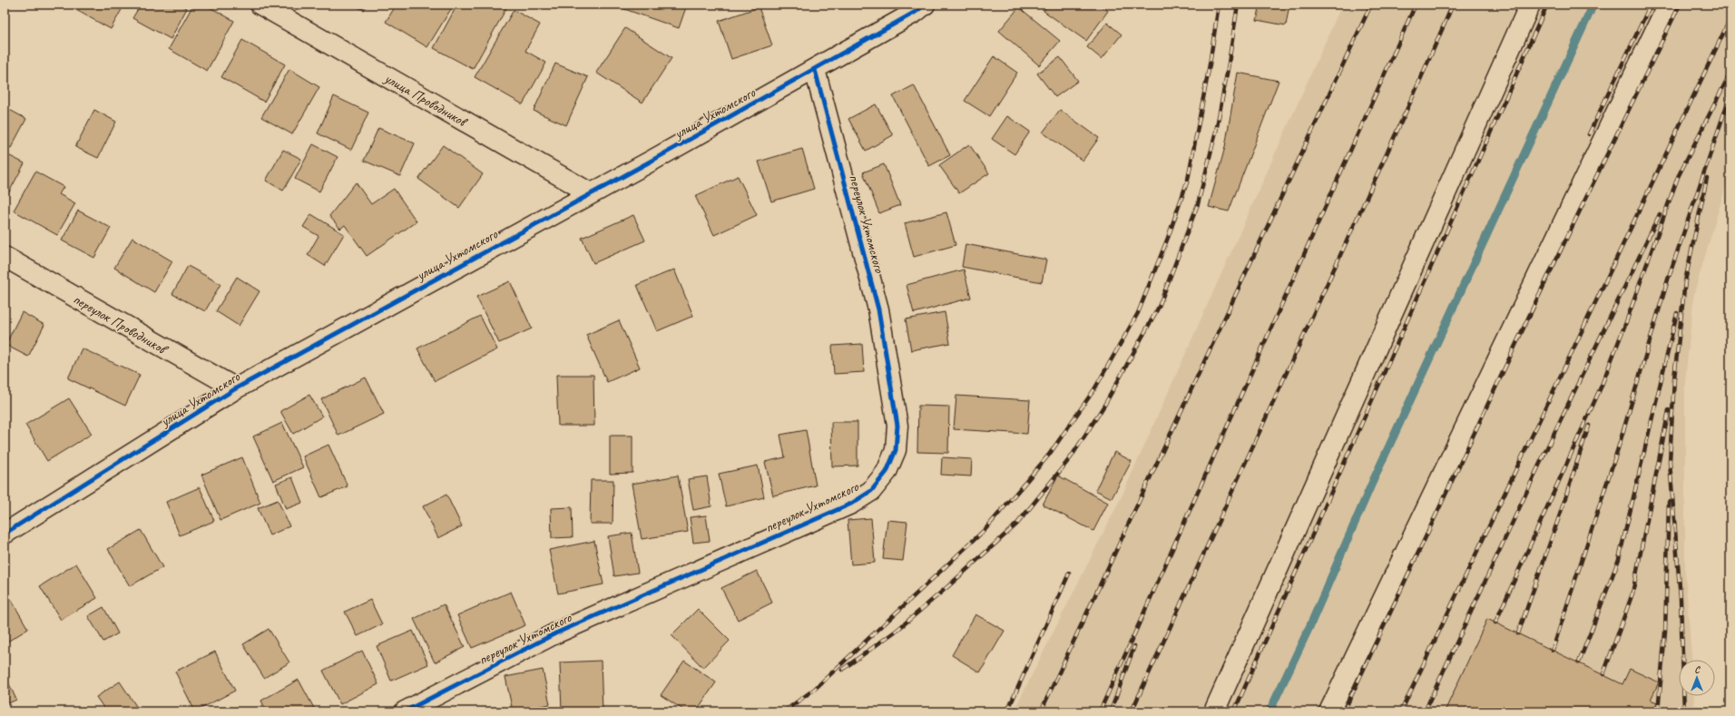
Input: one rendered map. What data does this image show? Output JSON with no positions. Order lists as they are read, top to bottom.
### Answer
{
  "streets": {
    "street": [
      "улица Проводников",
      "улица Ухтомского",
      "переулок Ухтомского",
      "переулок Проводников"
    ]
  },
  "crossings": [
    ["улица Проводников", "улица Ухтомского"],
    ["улица Ухтомского", "переулок Ухтомского"],
    ["улица Ухтомского", "переулок Проводников"]
  ],
  "north": "top"
}
